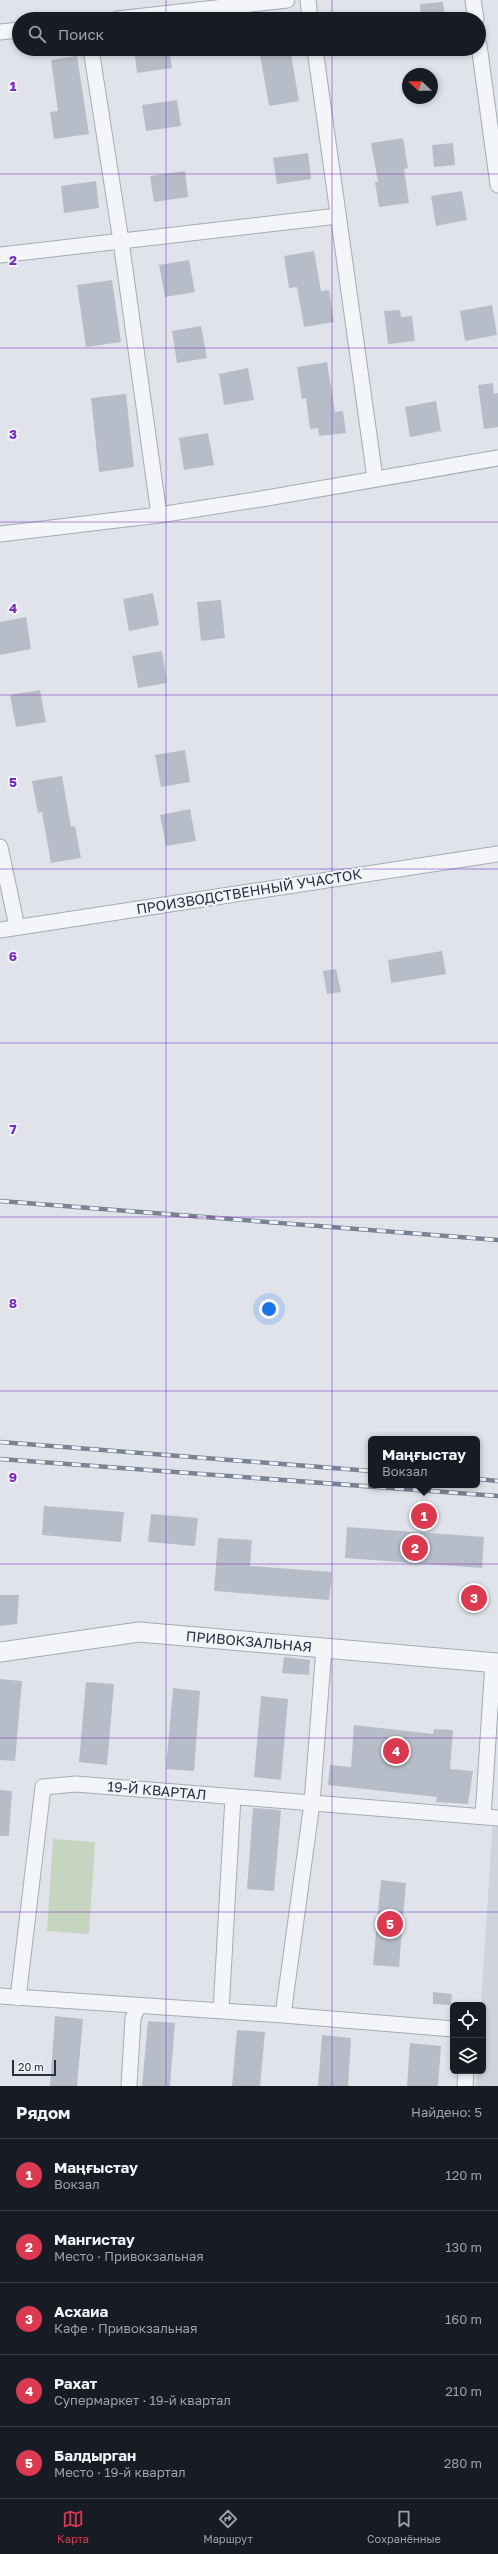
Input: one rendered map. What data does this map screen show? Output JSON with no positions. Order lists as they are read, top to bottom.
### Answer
{
  "streets": {
    "street": ["ПРОИЗВОДСТВЕННЫЙ УЧАСТОК", "ПРИВОКЗАЛЬНАЯ", "19-Й КВАРТАЛ"]
  },
  "scale_bar": "20 m",
  "north": "left",
  "page": {
    "search": "Поиск",
    "popup": ["Маңғыстау", "Вокзал"],
    "pins": [
      "1",
      "2",
      "3",
      "4",
      "5"
    ],
    "scale": "20 m",
    "heading": ["Рядом", "Найдено: 5"],
    "list": [
      {
        "mark": "1",
        "name": "Маңғыстау",
        "note": "Вокзал",
        "value": "120 m"
      },
      {
        "mark": "2",
        "name": "Мангистау",
        "note": "Место · Привокзальная",
        "value": "130 m"
      },
      {
        "mark": "3",
        "name": "Асхаиа",
        "note": "Кафе · Привокзальная",
        "value": "160 m"
      },
      {
        "mark": "4",
        "name": "Рахат",
        "note": "Супермаркет · 19-й квартал",
        "value": "210 m"
      },
      {
        "mark": "5",
        "name": "Балдырган",
        "note": "Место · 19-й квартал",
        "value": "280 m"
      }
    ],
    "nav": ["Карта", "Маршрут", "Сохранённые"]
  },
  "grid": {
    "rows": [
      "1",
      "2",
      "3",
      "4",
      "5",
      "6",
      "7",
      "8",
      "9"
    ]
  }
}
